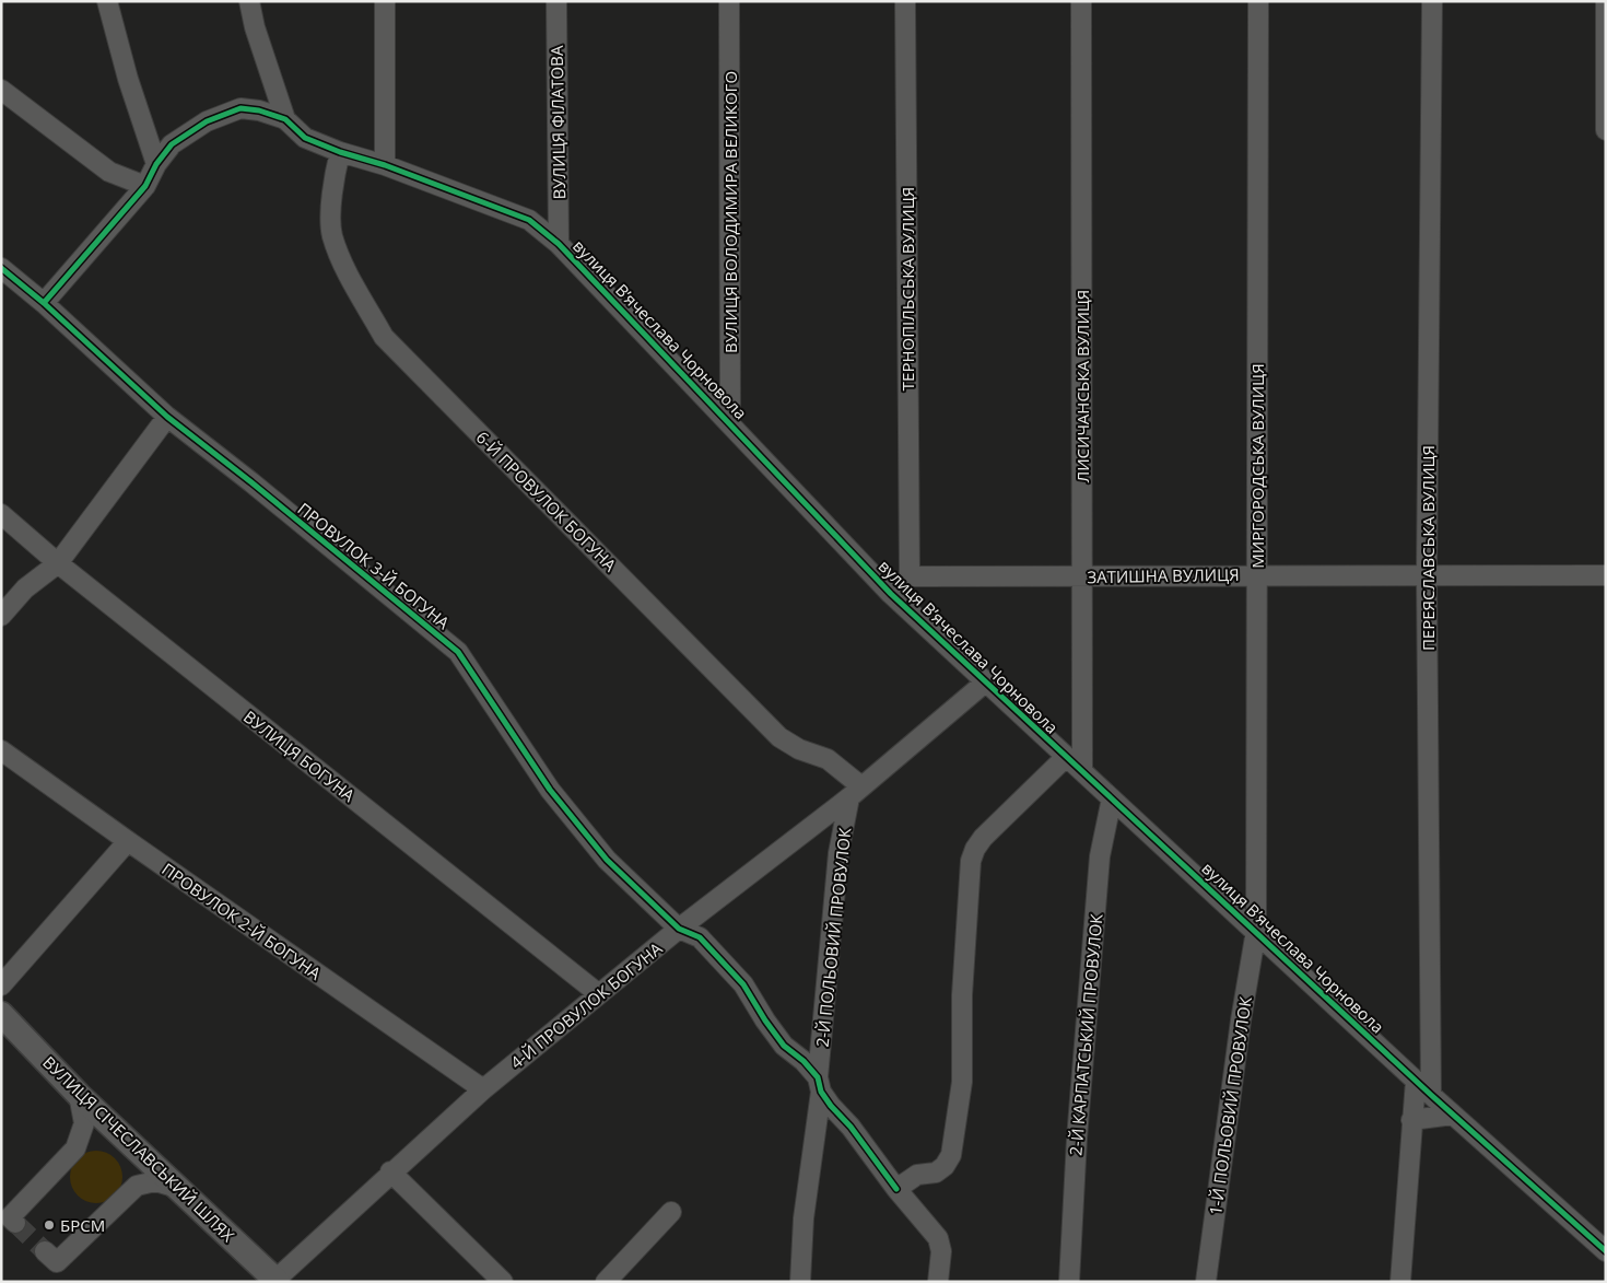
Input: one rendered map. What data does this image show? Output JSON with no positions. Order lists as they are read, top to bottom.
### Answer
{
  "streets": {
    "main road": ["ВУЛИЦЯ СІЧЕСЛАВСЬКИЙ ШЛЯХ"],
    "street": [
      "ВУЛИЦЯ ФІЛАТОВА",
      "ВУЛИЦЯ ВОЛОДИМИРА ВЕЛИКОГО",
      "ТЕРНОПІЛЬСЬКА ВУЛИЦЯ",
      "вулиця Вʼячеслава Чорновола",
      "ЛИСИЧАНСЬКА ВУЛИЦЯ",
      "МИРГОРОДСЬКА ВУЛИЦЯ",
      "6-Й ПРОВУЛОК БОГУНА",
      "ПЕРЕЯСЛАВСЬКА ВУЛИЦЯ",
      "ПРОВУЛОК 3-Й БОГУНА",
      "ЗАТИШНА ВУЛИЦЯ",
      "ВУЛИЦЯ БОГУНА",
      "ПРОВУЛОК 2-Й БОГУНА",
      "2-Й ПОЛЬОВИЙ ПРОВУЛОК",
      "4-Й ПРОВУЛОК БОГУНА",
      "2-Й КАРПАТСЬКИЙ ПРОВУЛОК",
      "1-Й ПОЛЬОВИЙ ПРОВУЛОК"
    ]
  },
  "crossings": [
    ["ВУЛИЦЯ ФІЛАТОВА", "вулиця Вʼячеслава Чорновола"],
    ["ВУЛИЦЯ ВОЛОДИМИРА ВЕЛИКОГО", "вулиця Вʼячеслава Чорновола"],
    ["ТЕРНОПІЛЬСЬКА ВУЛИЦЯ", "ЗАТИШНА ВУЛИЦЯ"],
    ["вулиця Вʼячеслава Чорновола", "ЛИСИЧАНСЬКА ВУЛИЦЯ"],
    ["вулиця Вʼячеслава Чорновола", "МИРГОРОДСЬКА ВУЛИЦЯ"],
    ["вулиця Вʼячеслава Чорновола", "6-Й ПРОВУЛОК БОГУНА"],
    ["вулиця Вʼячеслава Чорновола", "ПЕРЕЯСЛАВСЬКА ВУЛИЦЯ"],
    ["вулиця Вʼячеслава Чорновола", "4-Й ПРОВУЛОК БОГУНА"],
    ["вулиця Вʼячеслава Чорновола", "2-Й КАРПАТСЬКИЙ ПРОВУЛОК"],
    ["вулиця Вʼячеслава Чорновола", "1-Й ПОЛЬОВИЙ ПРОВУЛОК"],
    ["ЛИСИЧАНСЬКА ВУЛИЦЯ", "ЗАТИШНА ВУЛИЦЯ"],
    ["МИРГОРОДСЬКА ВУЛИЦЯ", "ЗАТИШНА ВУЛИЦЯ"],
    ["МИРГОРОДСЬКА ВУЛИЦЯ", "1-Й ПОЛЬОВИЙ ПРОВУЛОК"],
    ["6-Й ПРОВУЛОК БОГУНА", "2-Й ПОЛЬОВИЙ ПРОВУЛОК"],
    ["6-Й ПРОВУЛОК БОГУНА", "4-Й ПРОВУЛОК БОГУНА"],
    ["ПЕРЕЯСЛАВСЬКА ВУЛИЦЯ", "ЗАТИШНА ВУЛИЦЯ"],
    ["ПРОВУЛОК 3-Й БОГУНА", "2-Й ПОЛЬОВИЙ ПРОВУЛОК"],
    ["ПРОВУЛОК 3-Й БОГУНА", "4-Й ПРОВУЛОК БОГУНА"],
    ["ВУЛИЦЯ БОГУНА", "4-Й ПРОВУЛОК БОГУНА"],
    ["ПРОВУЛОК 2-Й БОГУНА", "4-Й ПРОВУЛОК БОГУНА"],
    ["2-Й ПОЛЬОВИЙ ПРОВУЛОК", "4-Й ПРОВУЛОК БОГУНА"],
    ["4-Й ПРОВУЛОК БОГУНА", "ВУЛИЦЯ СІЧЕСЛАВСЬКИЙ ШЛЯХ"]
  ],
  "places": ["БРСМ"]
}
